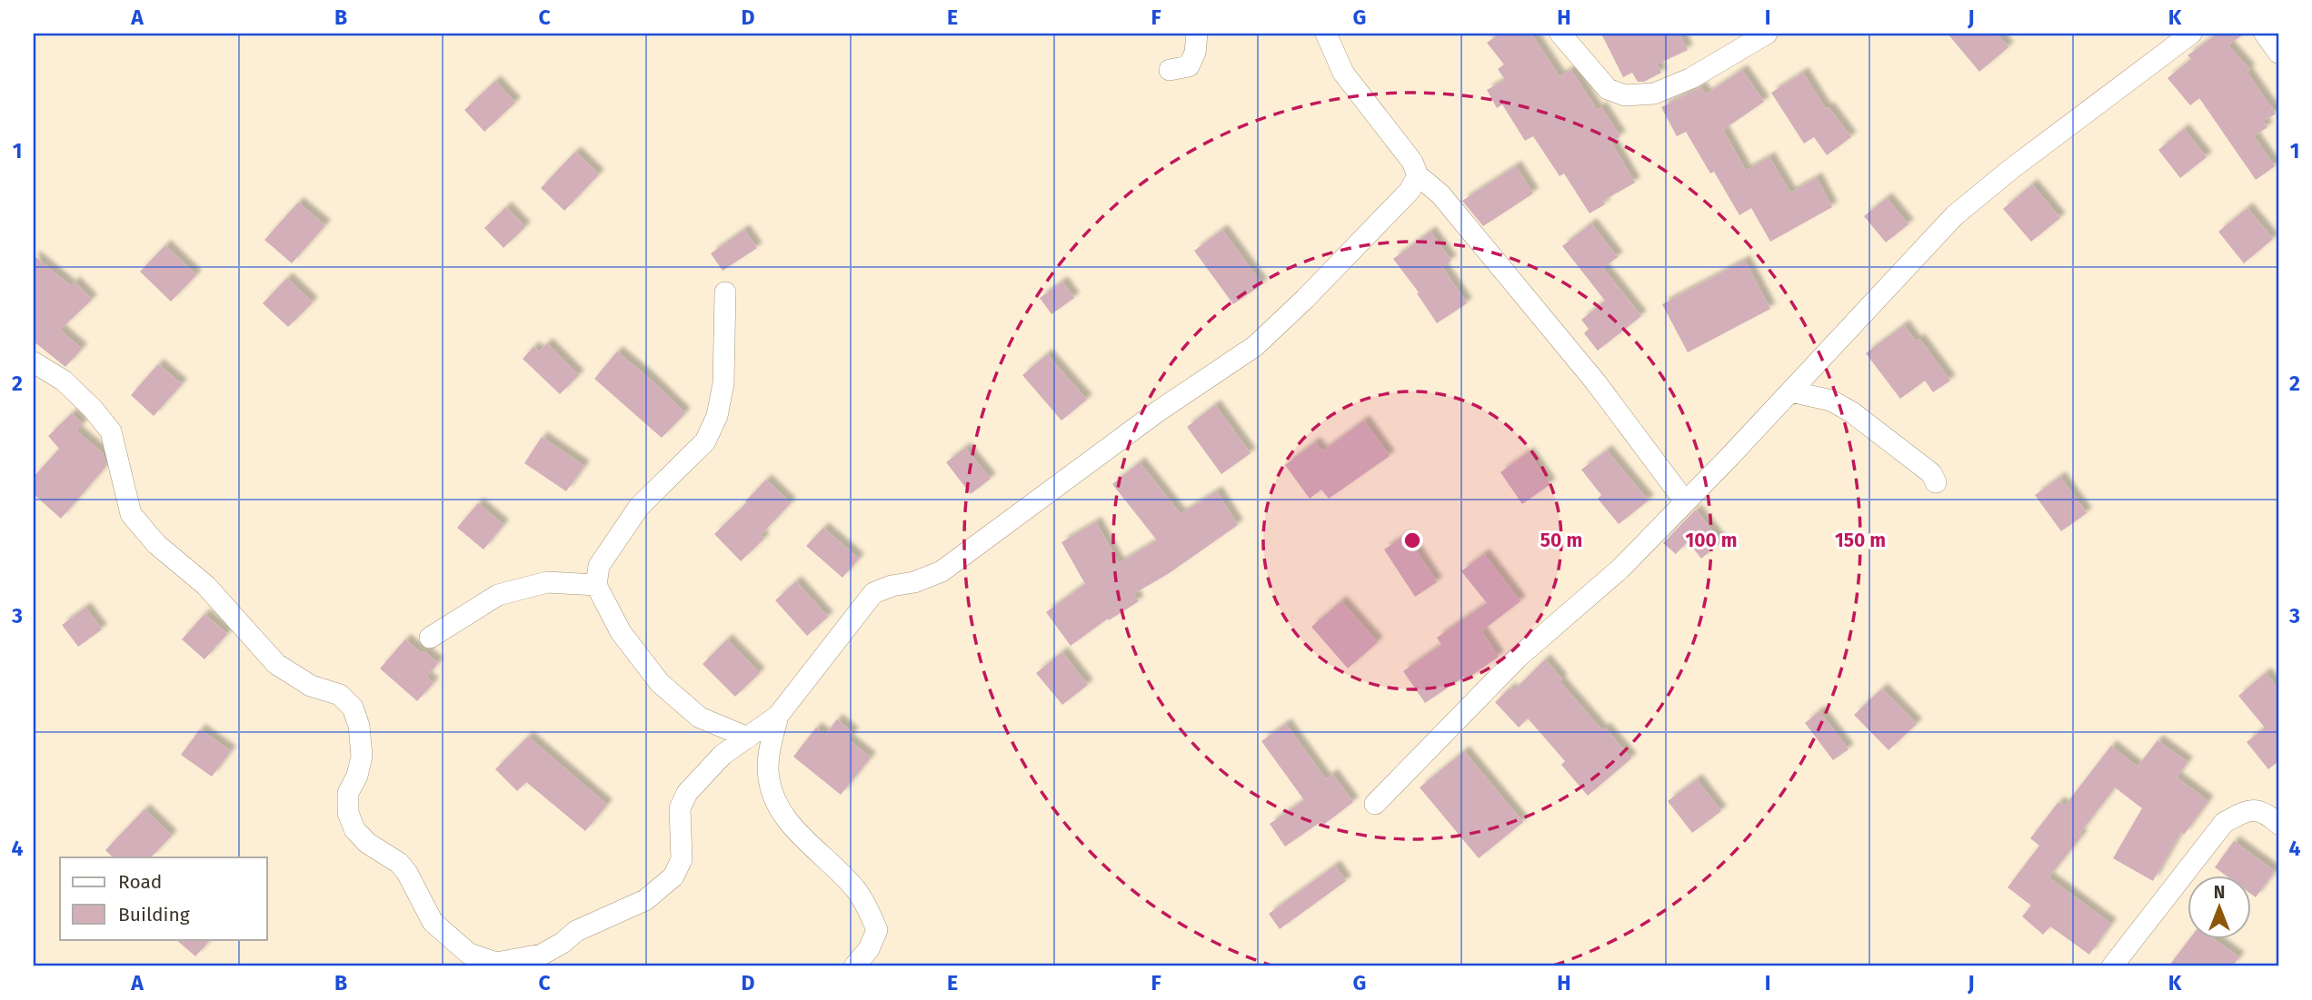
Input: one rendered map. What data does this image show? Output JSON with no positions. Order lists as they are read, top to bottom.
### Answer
{
  "legend": ["Road", "Building"],
  "north": "top",
  "grid": {
    "columns": [
      "A",
      "B",
      "C",
      "D",
      "E",
      "F",
      "G",
      "H",
      "I",
      "J",
      "K"
    ],
    "rows": [
      "1",
      "2",
      "3",
      "4"
    ]
  },
  "rings": ["50 m", "100 m", "150 m"]
}
